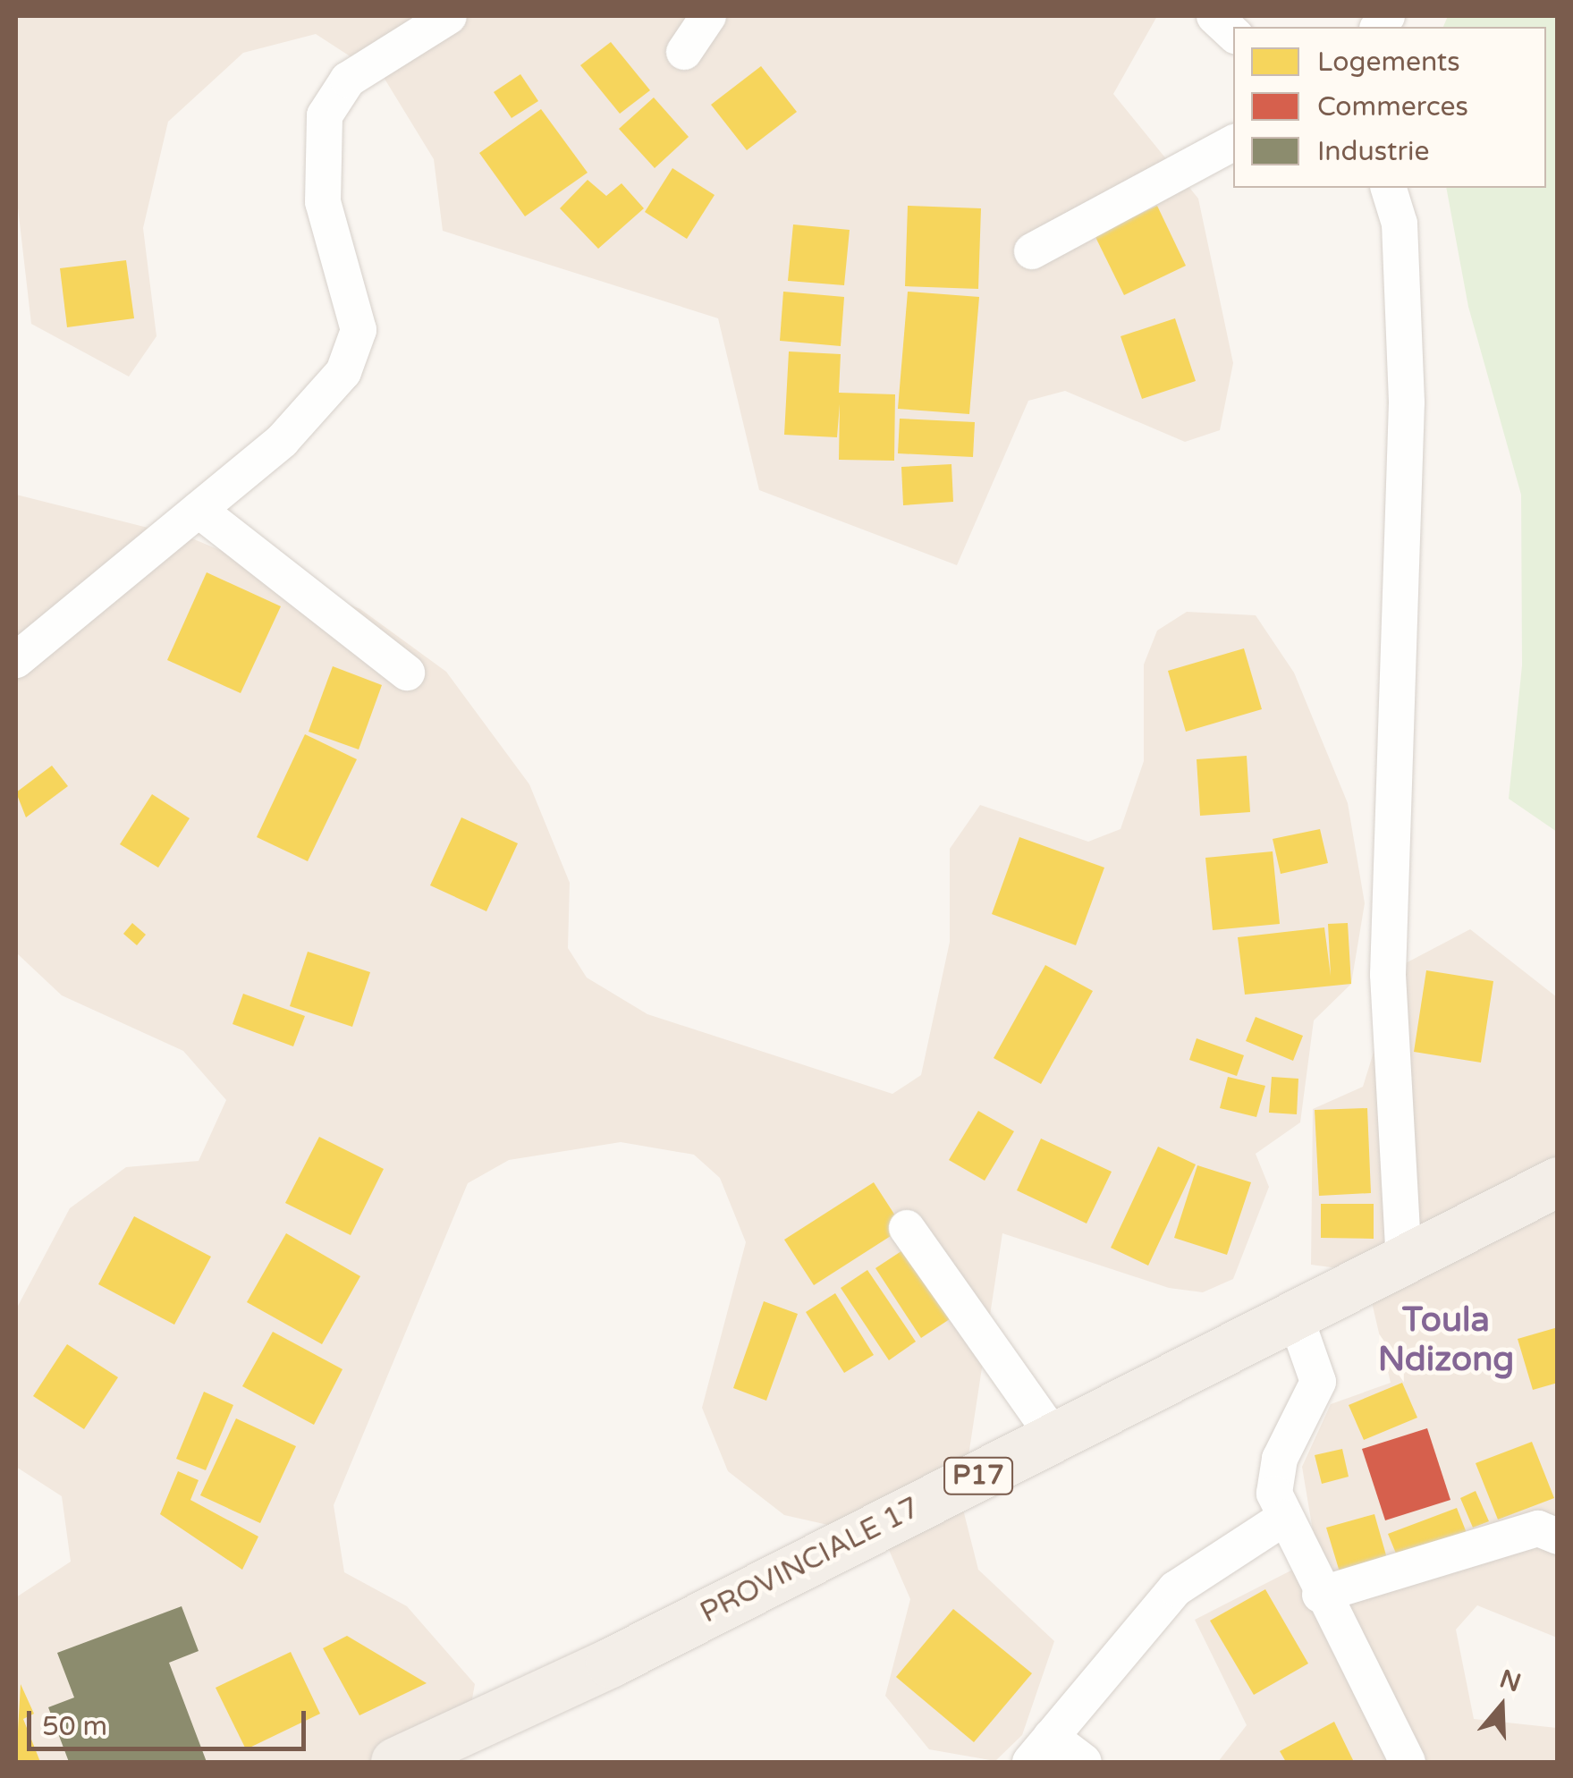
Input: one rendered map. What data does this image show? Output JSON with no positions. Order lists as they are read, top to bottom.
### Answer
{
  "streets": {
    "main road": ["P17", "PROVINCIALE 17"]
  },
  "districts": ["Toula Ndizong"],
  "legend": ["Logements", "Commerces", "Industrie"],
  "scale_bar": "50 m",
  "north": "top"
}
